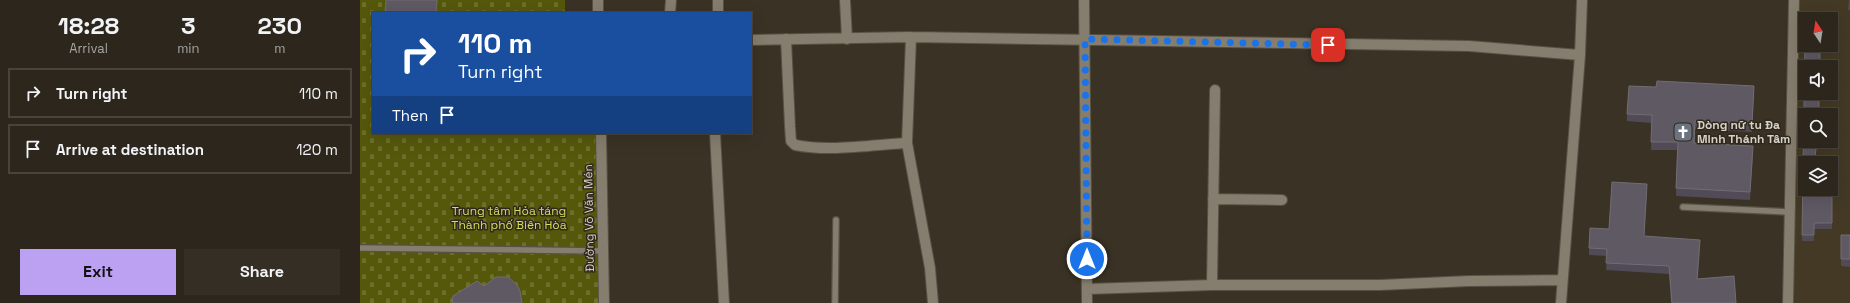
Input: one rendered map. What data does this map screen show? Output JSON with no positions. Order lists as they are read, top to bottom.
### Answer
{
  "streets": {
    "street": ["Đường Võ Văn Mén"]
  },
  "parks": ["Trung tâm Hỏa táng Thành phố Biên Hòa"],
  "places": {
    "church": ["Dòng nữ tu Đa Minh Thánh Tâm"]
  },
  "north": "top",
  "page": {
    "eta": [
      "18:28",
      "Arrival",
      "3",
      "min",
      "230",
      "m"
    ],
    "turn": ["110 m", "Turn right"],
    "list": [
      {
        "name": "Turn right",
        "value": "110 m"
      },
      {
        "name": "Arrive at destination",
        "value": "120 m"
      }
    ],
    "then": "Then",
    "buttons": ["Exit", "Share"]
  }
}
